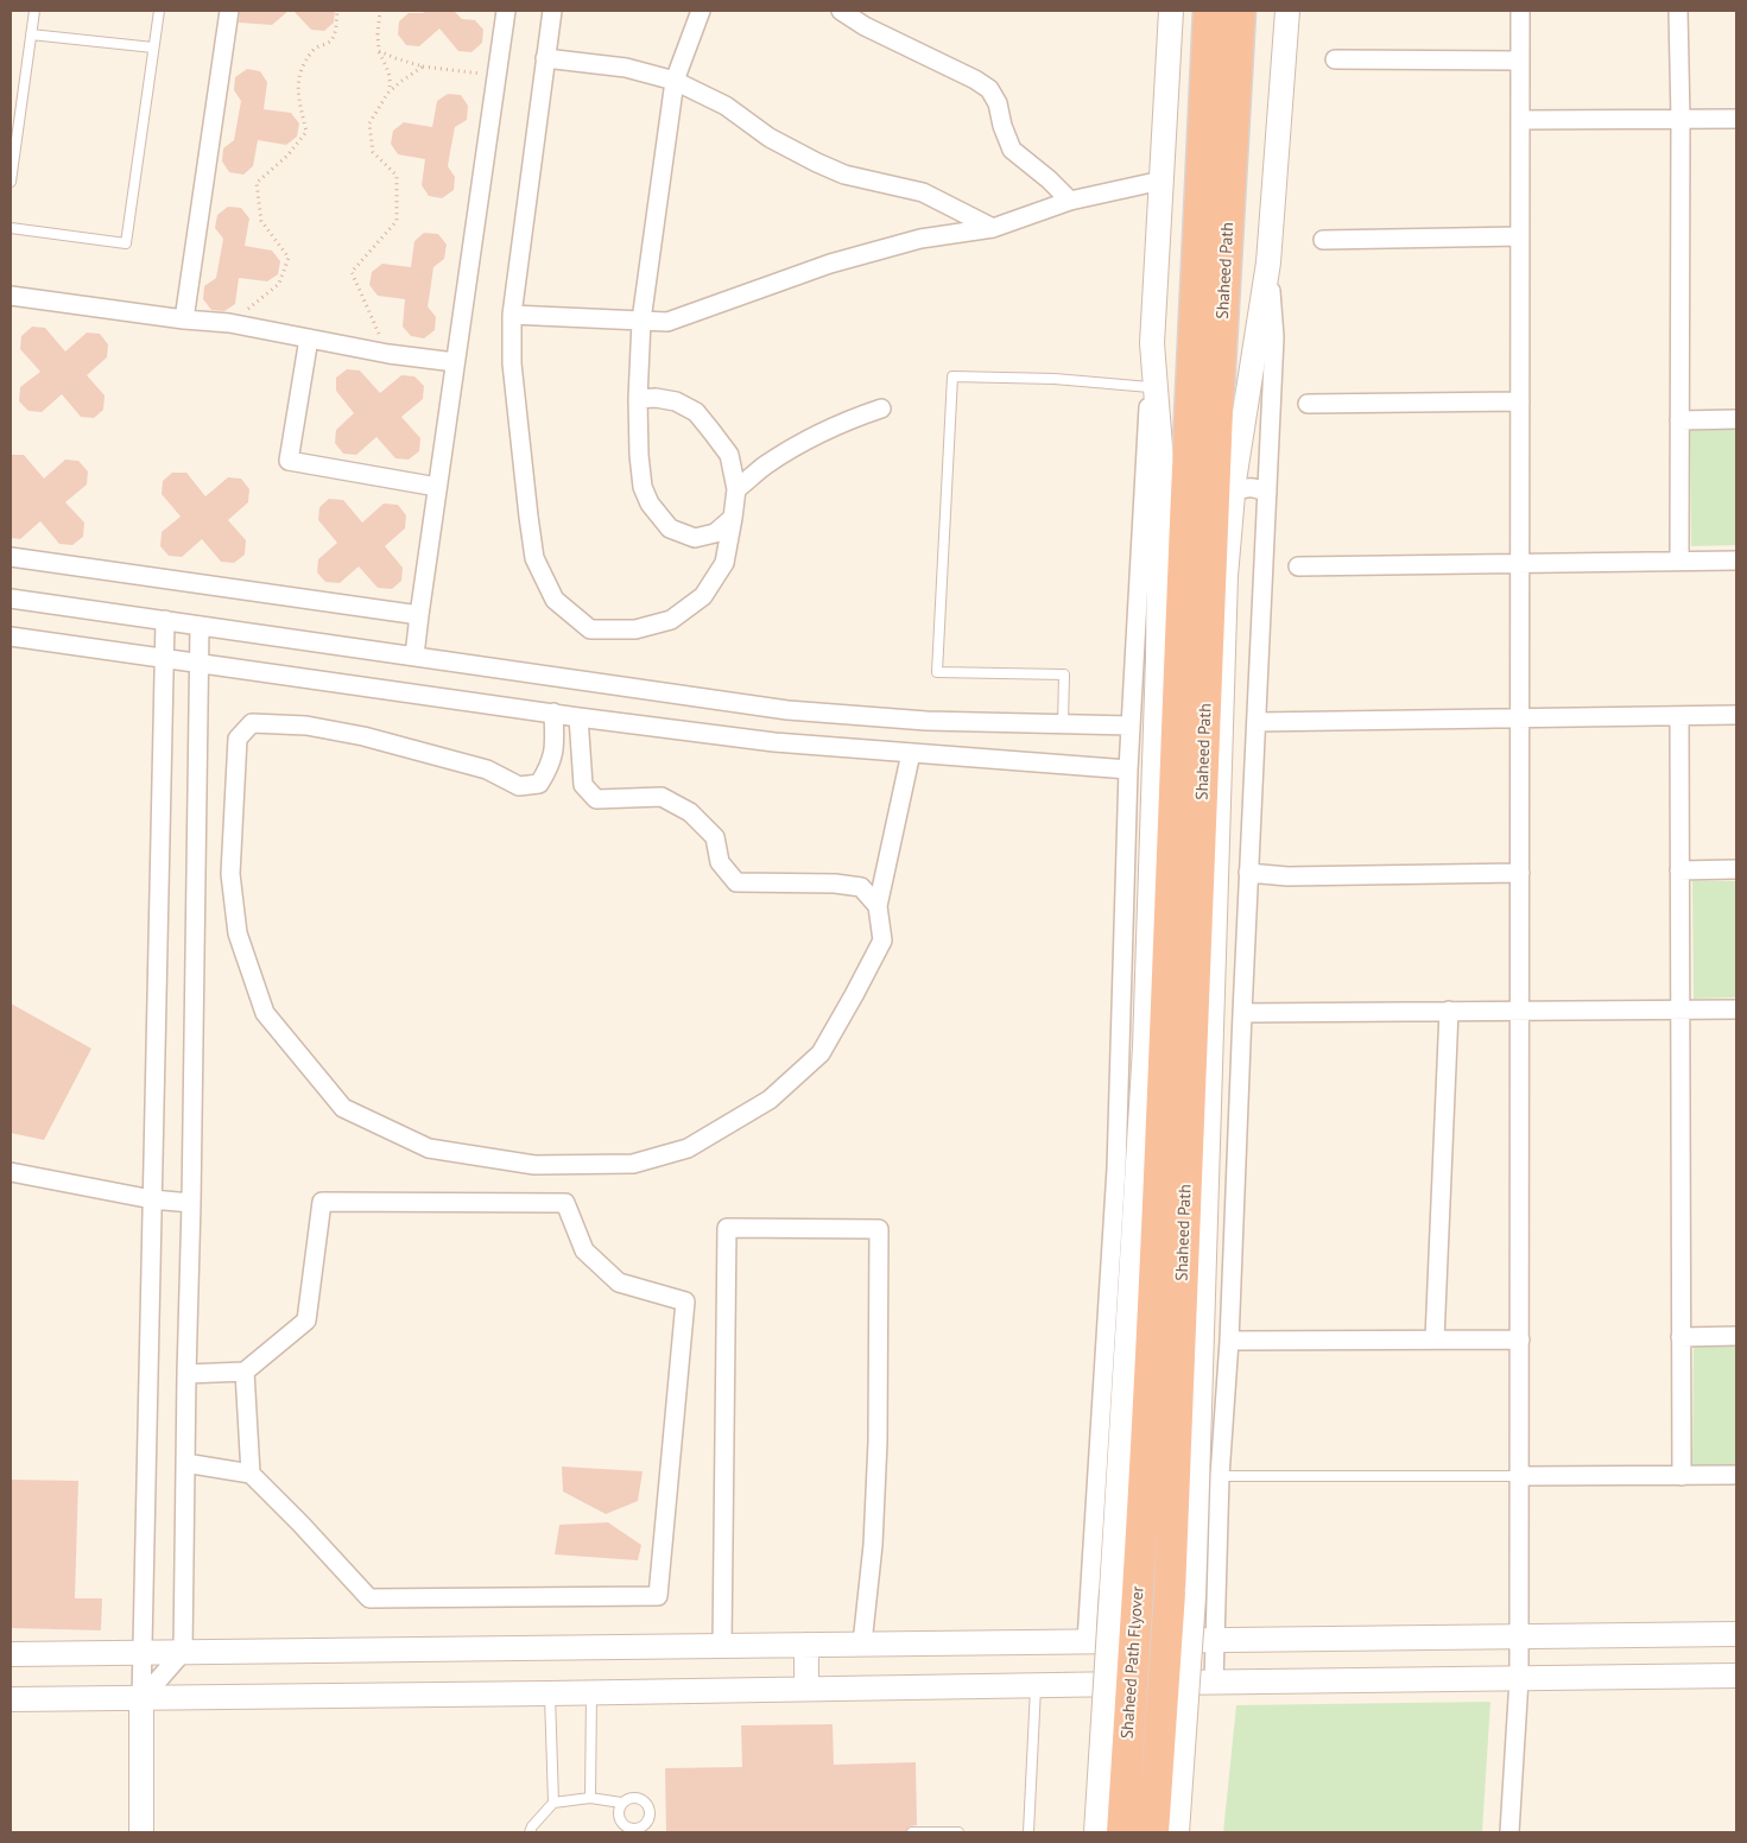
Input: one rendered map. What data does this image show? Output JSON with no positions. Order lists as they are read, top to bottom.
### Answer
{
  "streets": {
    "highway": ["Shaheed Path", "Shaheed Path Flyover"]
  },
  "crossings": [
    ["Shaheed Path", "Shaheed Path Flyover"]
  ]
}
